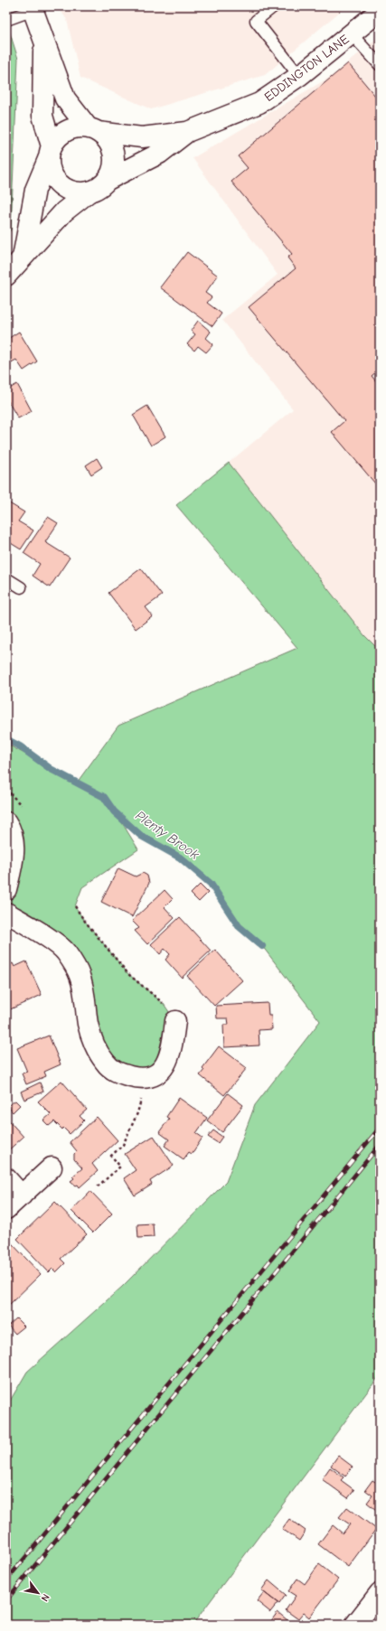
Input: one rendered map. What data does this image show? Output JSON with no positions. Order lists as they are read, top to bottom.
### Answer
{
  "streets": {
    "street": ["EDDINGTON LANE"]
  },
  "water": ["Plenty Brook"],
  "north": "bottom right"
}
